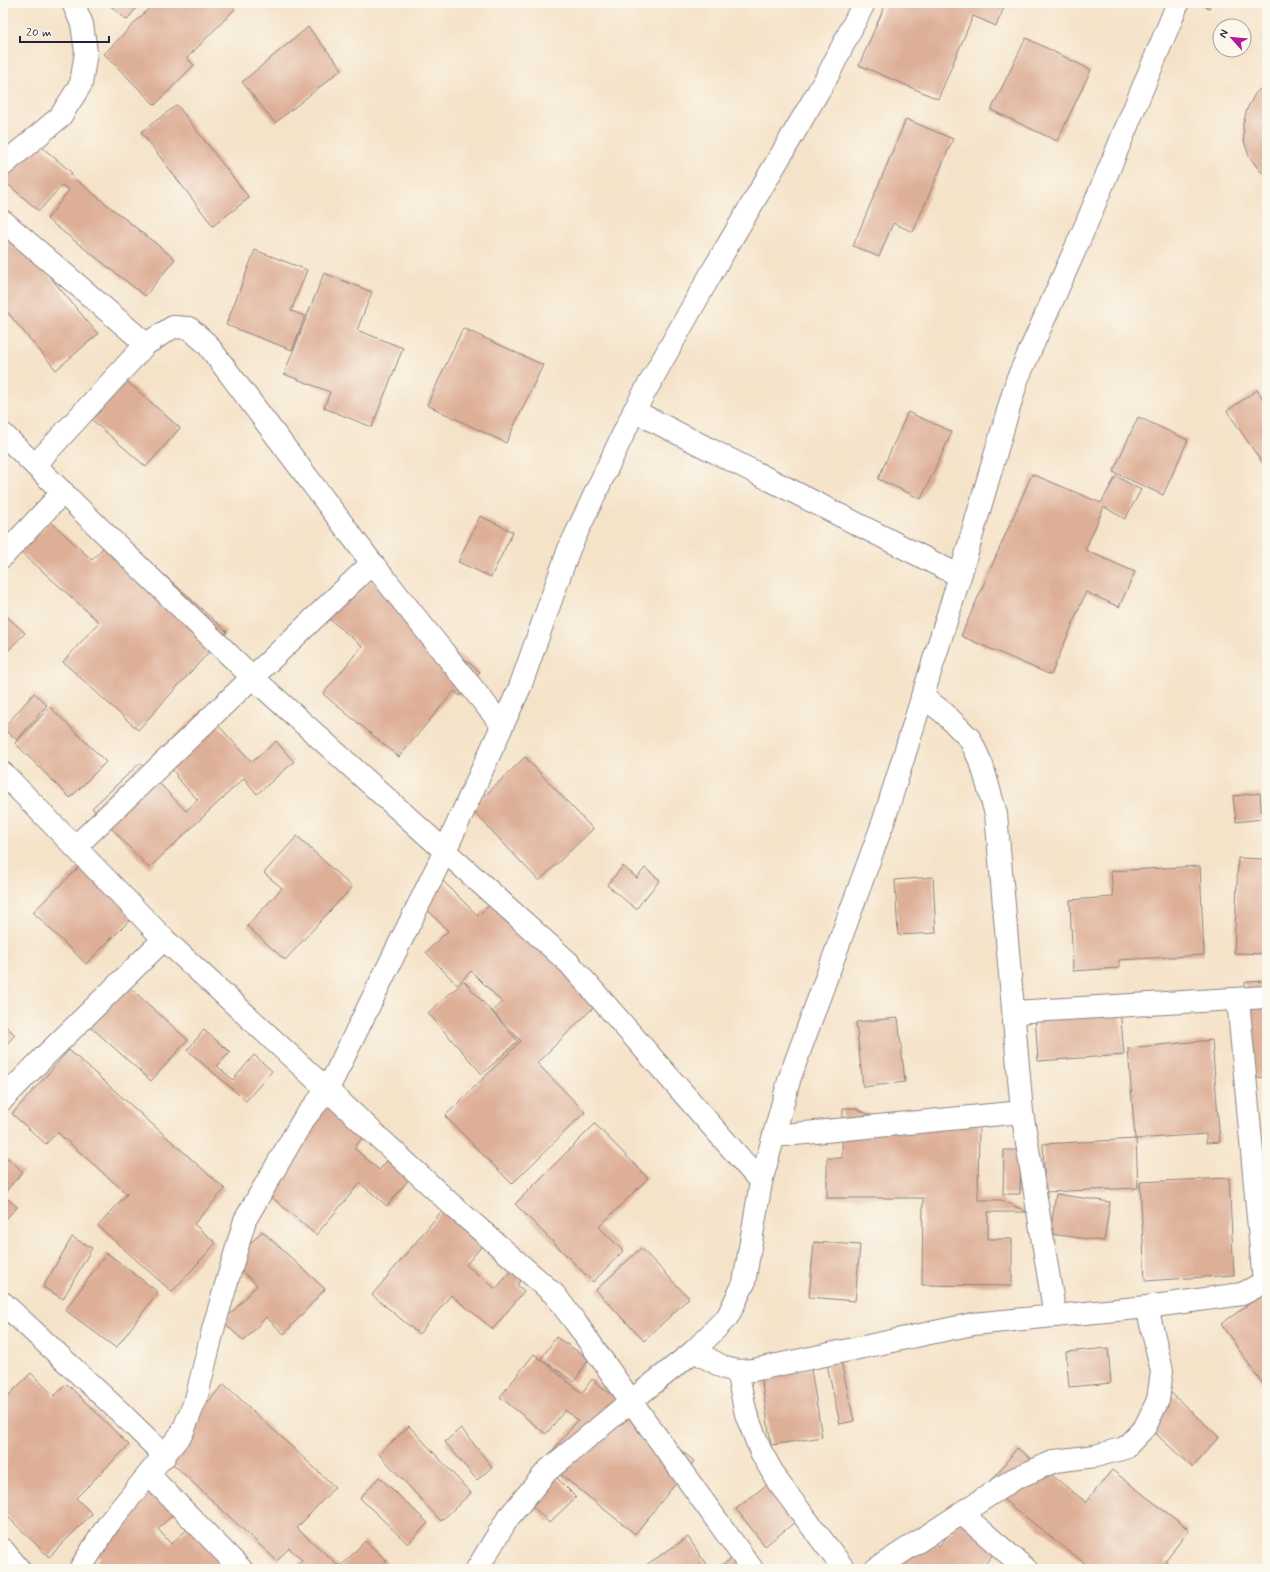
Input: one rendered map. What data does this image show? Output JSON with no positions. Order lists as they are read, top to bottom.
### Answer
{
  "scale_bar": "20 m",
  "north": "top left"
}
